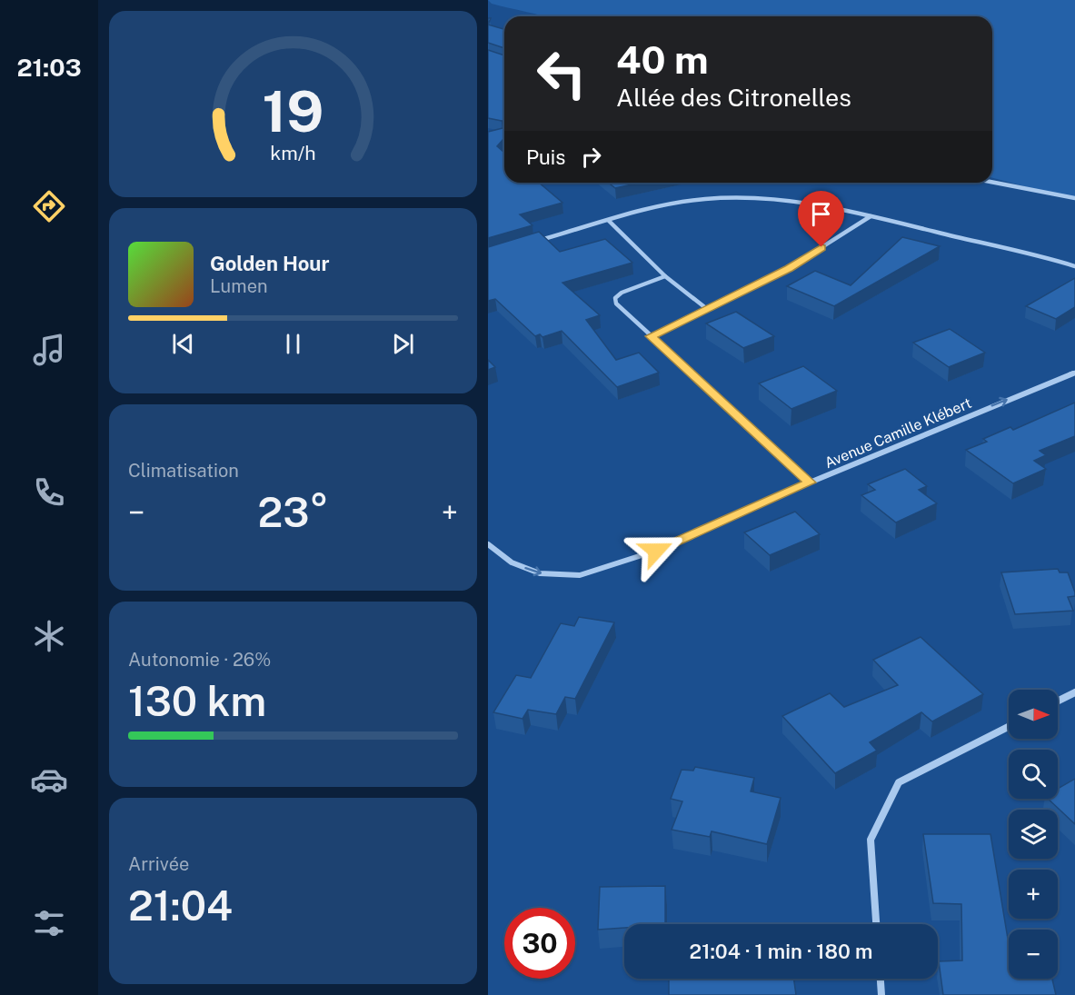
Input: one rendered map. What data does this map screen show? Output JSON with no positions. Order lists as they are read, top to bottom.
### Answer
{
  "streets": {
    "street": ["Avenue Camille Klébert"]
  },
  "one_way": ["Avenue Camille Klébert"],
  "north": "right",
  "page": {
    "tabs": "21:03",
    "turn": ["40 m", "Allée des Citronelles"],
    "then": "Puis",
    "song": ["Golden Hour", "Lumen"],
    "tile": [
      "Climatisation",
      ["Autonomie · 26%", "130 km"],
      ["Arrivée", "21:04"]
    ],
    "heat": ["−", "23°", "+"],
    "map_buttons": ["+", "−"],
    "limit": "30",
    "trip": "21:04 · 1 min · 180 m",
    "gauge": ["19", "km/h"]
  }
}
